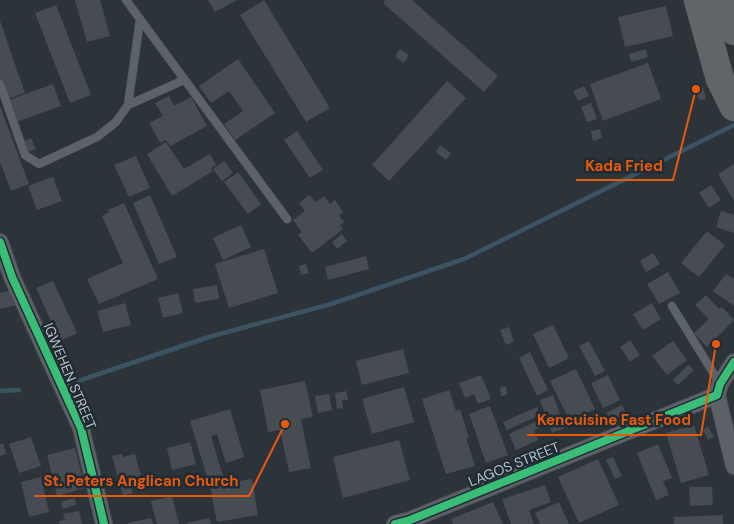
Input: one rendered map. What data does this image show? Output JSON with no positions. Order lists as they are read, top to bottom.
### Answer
{
  "streets": {
    "street": ["IGWEHEN STREET", "LAGOS STREET"]
  },
  "places": ["Kada Fried", "Kencuisine Fast Food", "St. Peters Anglican Church"]
}
